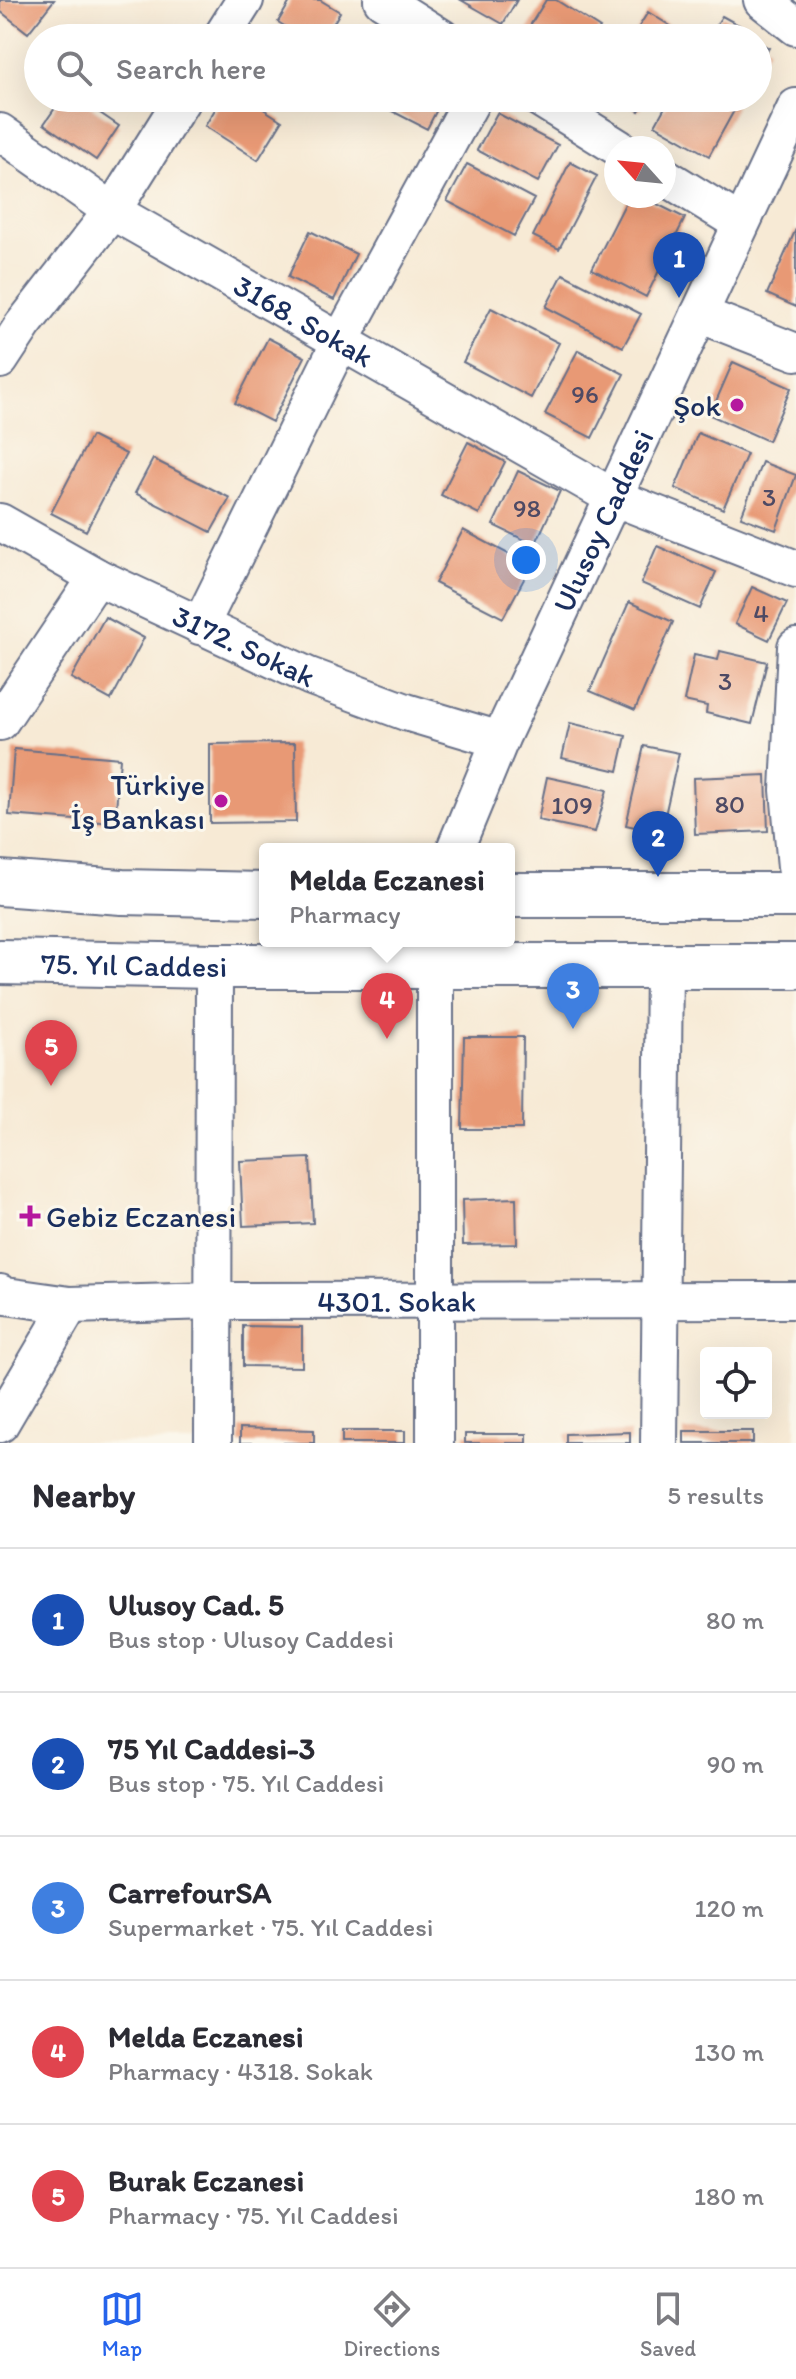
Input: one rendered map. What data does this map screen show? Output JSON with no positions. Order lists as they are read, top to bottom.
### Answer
{
  "streets": {
    "main road": ["75. Yıl Caddesi"],
    "street": [
      "3168. Sokak",
      "Ulusoy Caddesi",
      "3172. Sokak",
      "4301. Sokak"
    ]
  },
  "crossings": [
    ["3168. Sokak", "Ulusoy Caddesi"],
    ["Ulusoy Caddesi", "3172. Sokak"]
  ],
  "places": {
    "other": ["Şok", "Türkiye İş Bankası"],
    "health": ["Gebiz Eczanesi"]
  },
  "house_numbers": [
    "96",
    "3",
    "98",
    "4",
    "3",
    "80",
    "109"
  ],
  "north": "top left",
  "page": {
    "search": "Search here",
    "pins": [
      "1",
      "2",
      "3",
      "4",
      "5"
    ],
    "popup": ["Melda Eczanesi", "Pharmacy"],
    "heading": ["Nearby", "5 results"],
    "list": [
      {
        "mark": "1",
        "name": "Ulusoy Cad. 5",
        "note": "Bus stop · Ulusoy Caddesi",
        "value": "80 m"
      },
      {
        "mark": "2",
        "name": "75 Yıl Caddesi-3",
        "note": "Bus stop · 75. Yıl Caddesi",
        "value": "90 m"
      },
      {
        "mark": "3",
        "name": "CarrefourSA",
        "note": "Supermarket · 75. Yıl Caddesi",
        "value": "120 m"
      },
      {
        "mark": "4",
        "name": "Melda Eczanesi",
        "note": "Pharmacy · 4318. Sokak",
        "value": "130 m"
      },
      {
        "mark": "5",
        "name": "Burak Eczanesi",
        "note": "Pharmacy · 75. Yıl Caddesi",
        "value": "180 m"
      }
    ],
    "nav": ["Map", "Directions", "Saved"]
  }
}
